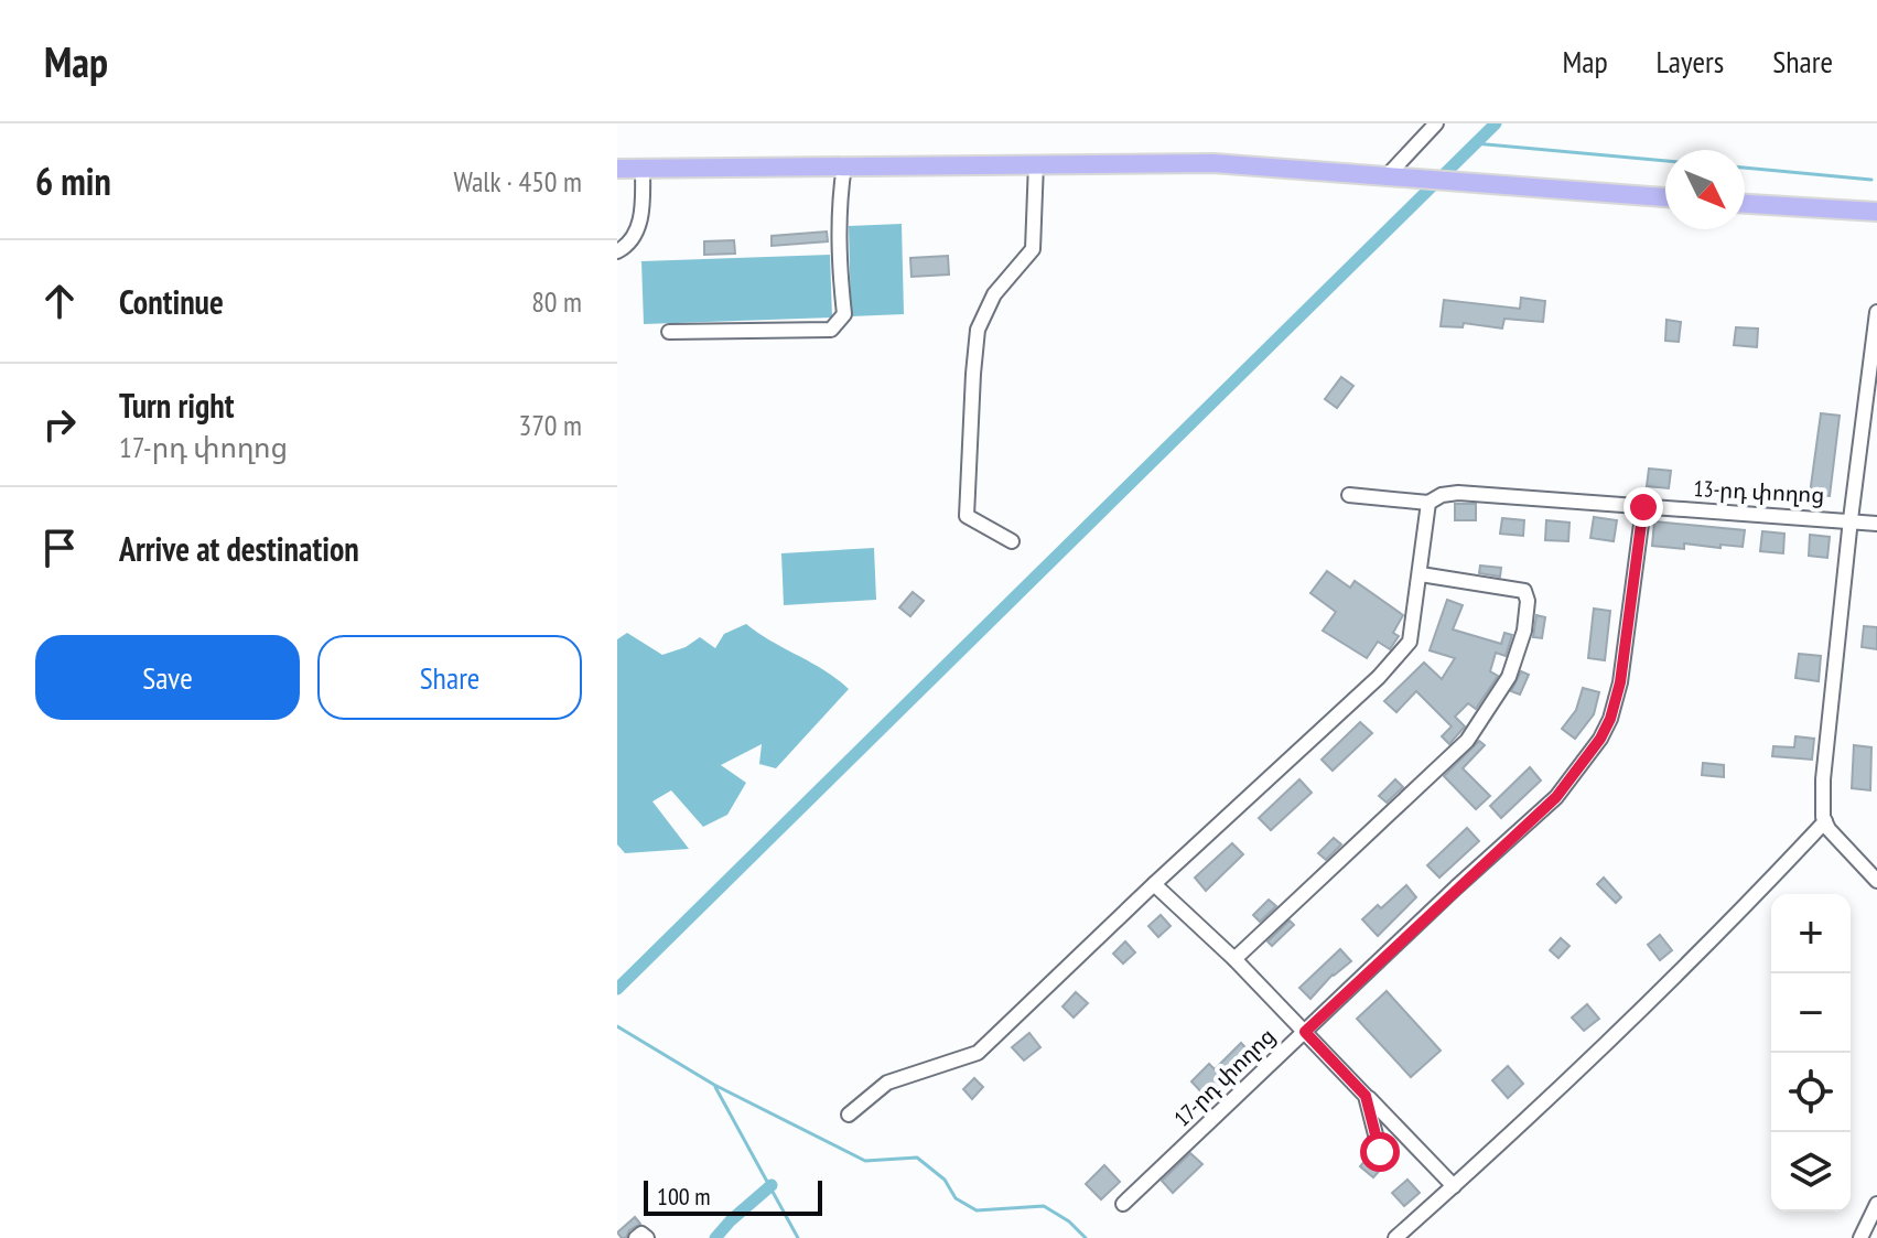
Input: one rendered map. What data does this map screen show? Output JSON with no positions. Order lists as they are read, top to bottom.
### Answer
{
  "streets": {
    "street": ["13-րդ փողոց", "17-րդ փողոց"]
  },
  "crossings": [
    ["13-րդ փողոց", "17-րդ փողոց"]
  ],
  "scale_bar": "100 m",
  "north": "bottom right",
  "page": {
    "header": "Map",
    "nav": ["Map", "Layers", "Share"],
    "heading": ["6 min", "Walk · 450 m"],
    "list": [
      ["Continue", "80 m"],
      ["Turn right", "17-րդ փողոց", "370 m"],
      "Arrive at destination"
    ],
    "buttons": ["Save", "Share"],
    "map_buttons": ["+", "−"],
    "scale": "100 m"
  }
}
